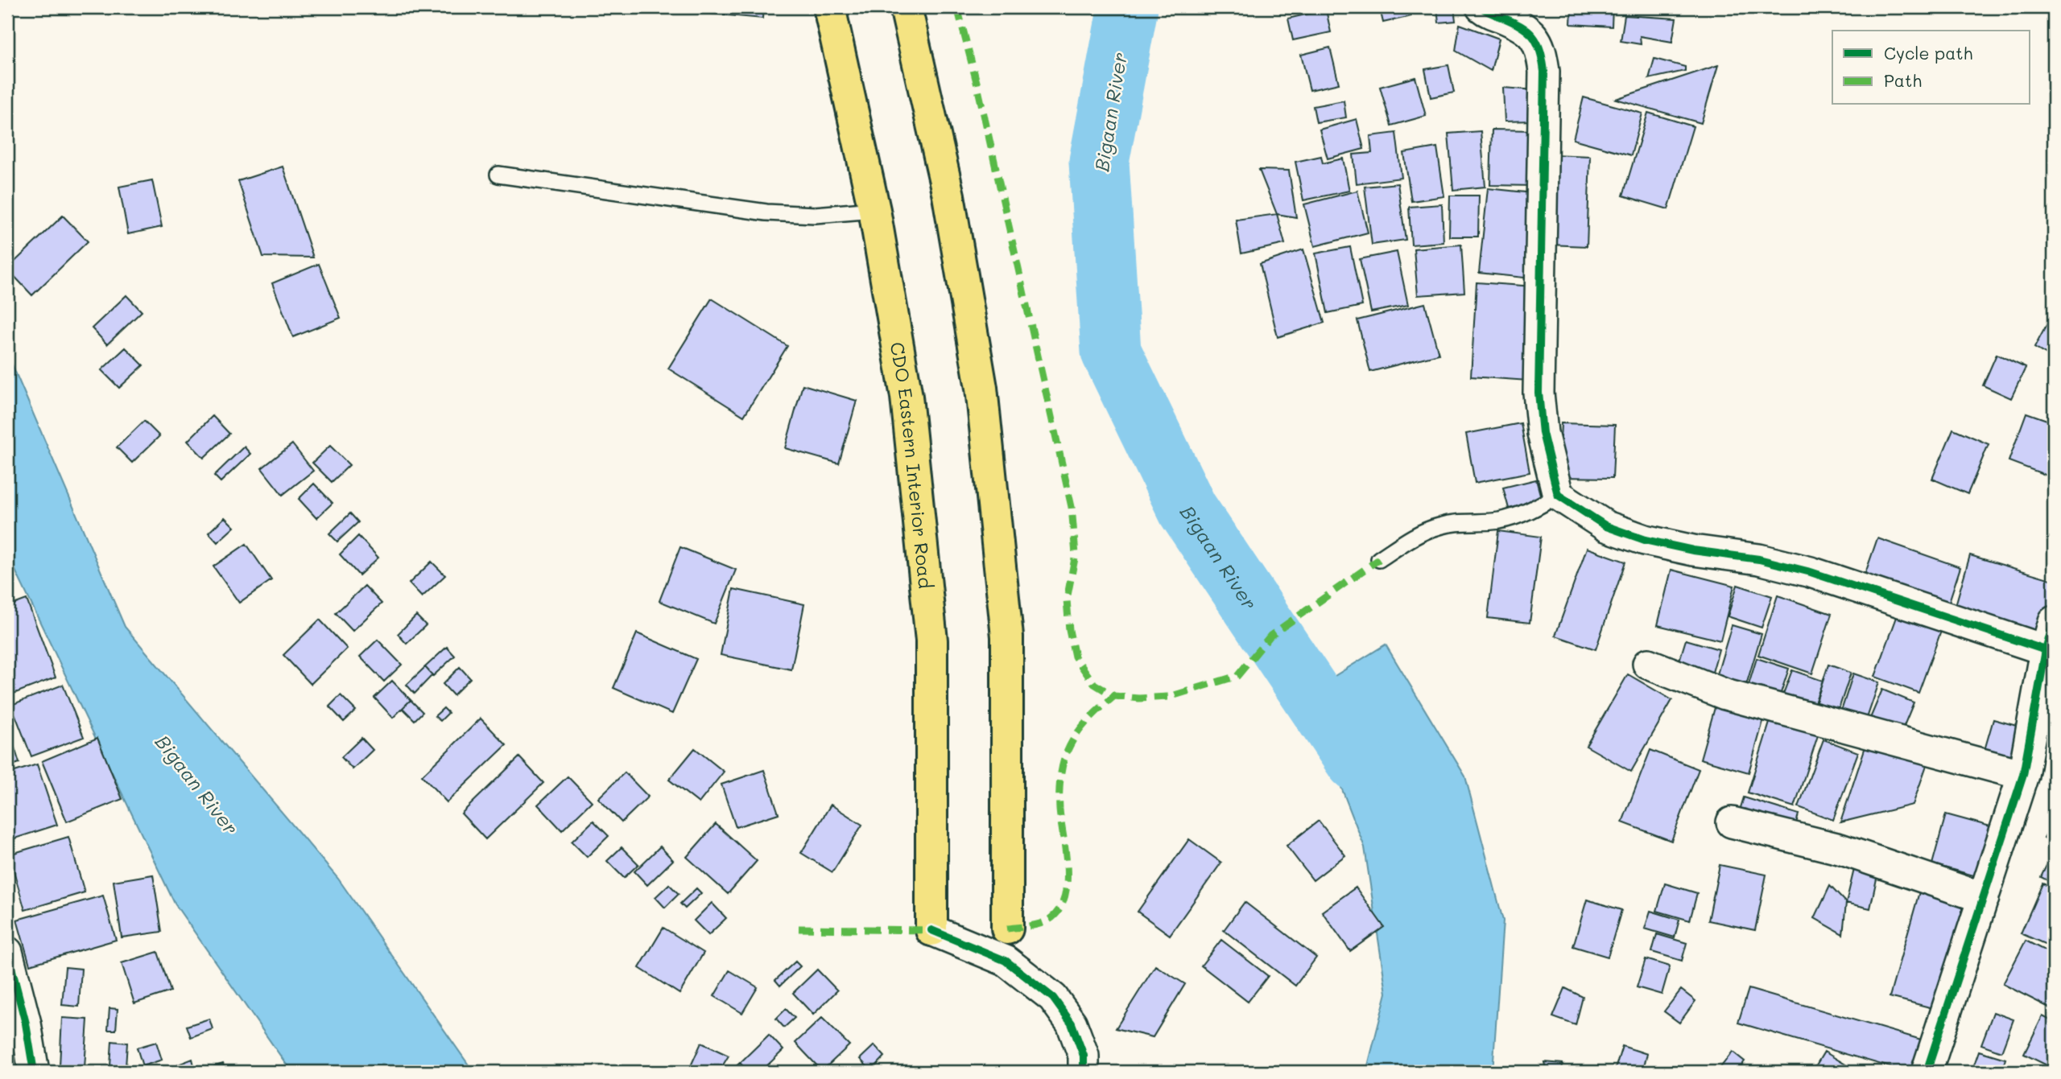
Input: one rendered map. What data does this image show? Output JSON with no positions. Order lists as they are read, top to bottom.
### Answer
{
  "streets": {
    "main road": ["CDO Eastern Interior Road"]
  },
  "water": ["Bigaan River"],
  "legend": ["Cycle path", "Path"]
}
